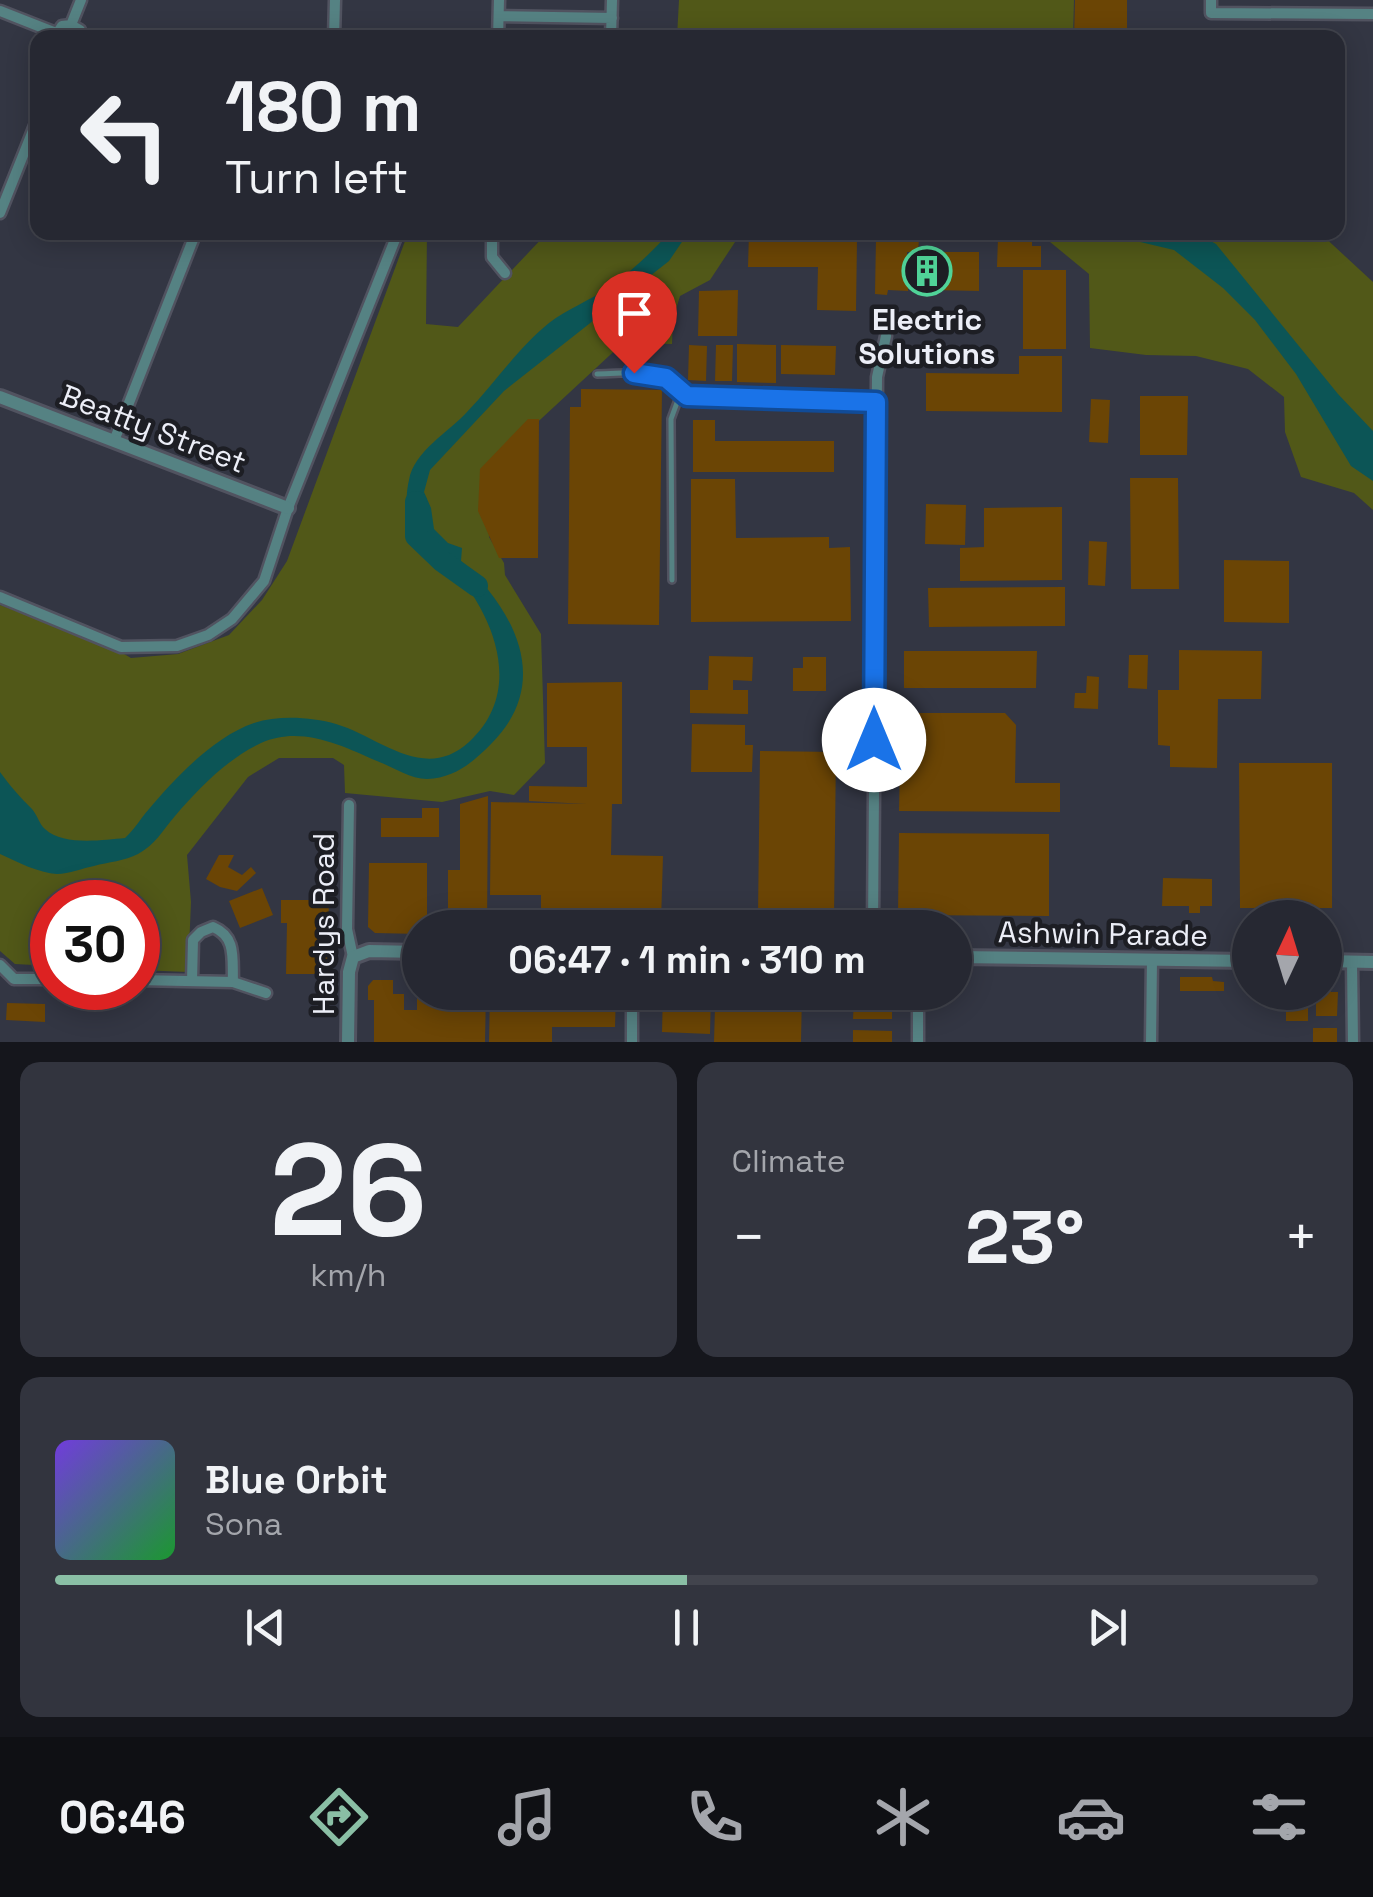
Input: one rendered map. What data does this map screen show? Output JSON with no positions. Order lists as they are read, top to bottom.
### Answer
{
  "streets": {
    "street": ["Beatty Street", "Hardys Road", "Ashwin Parade"]
  },
  "places": {
    "building": ["Electric Solutions"]
  },
  "north": "top",
  "page": {
    "turn": ["180 m", "Turn left"],
    "limit": "30",
    "trip": "06:47 · 1 min · 310 m",
    "tile": [
      ["26", "km/h"],
      "Climate"
    ],
    "heat": ["−", "23°", "+"],
    "song": ["Blue Orbit", "Sona"],
    "tabs": "06:46"
  }
}
